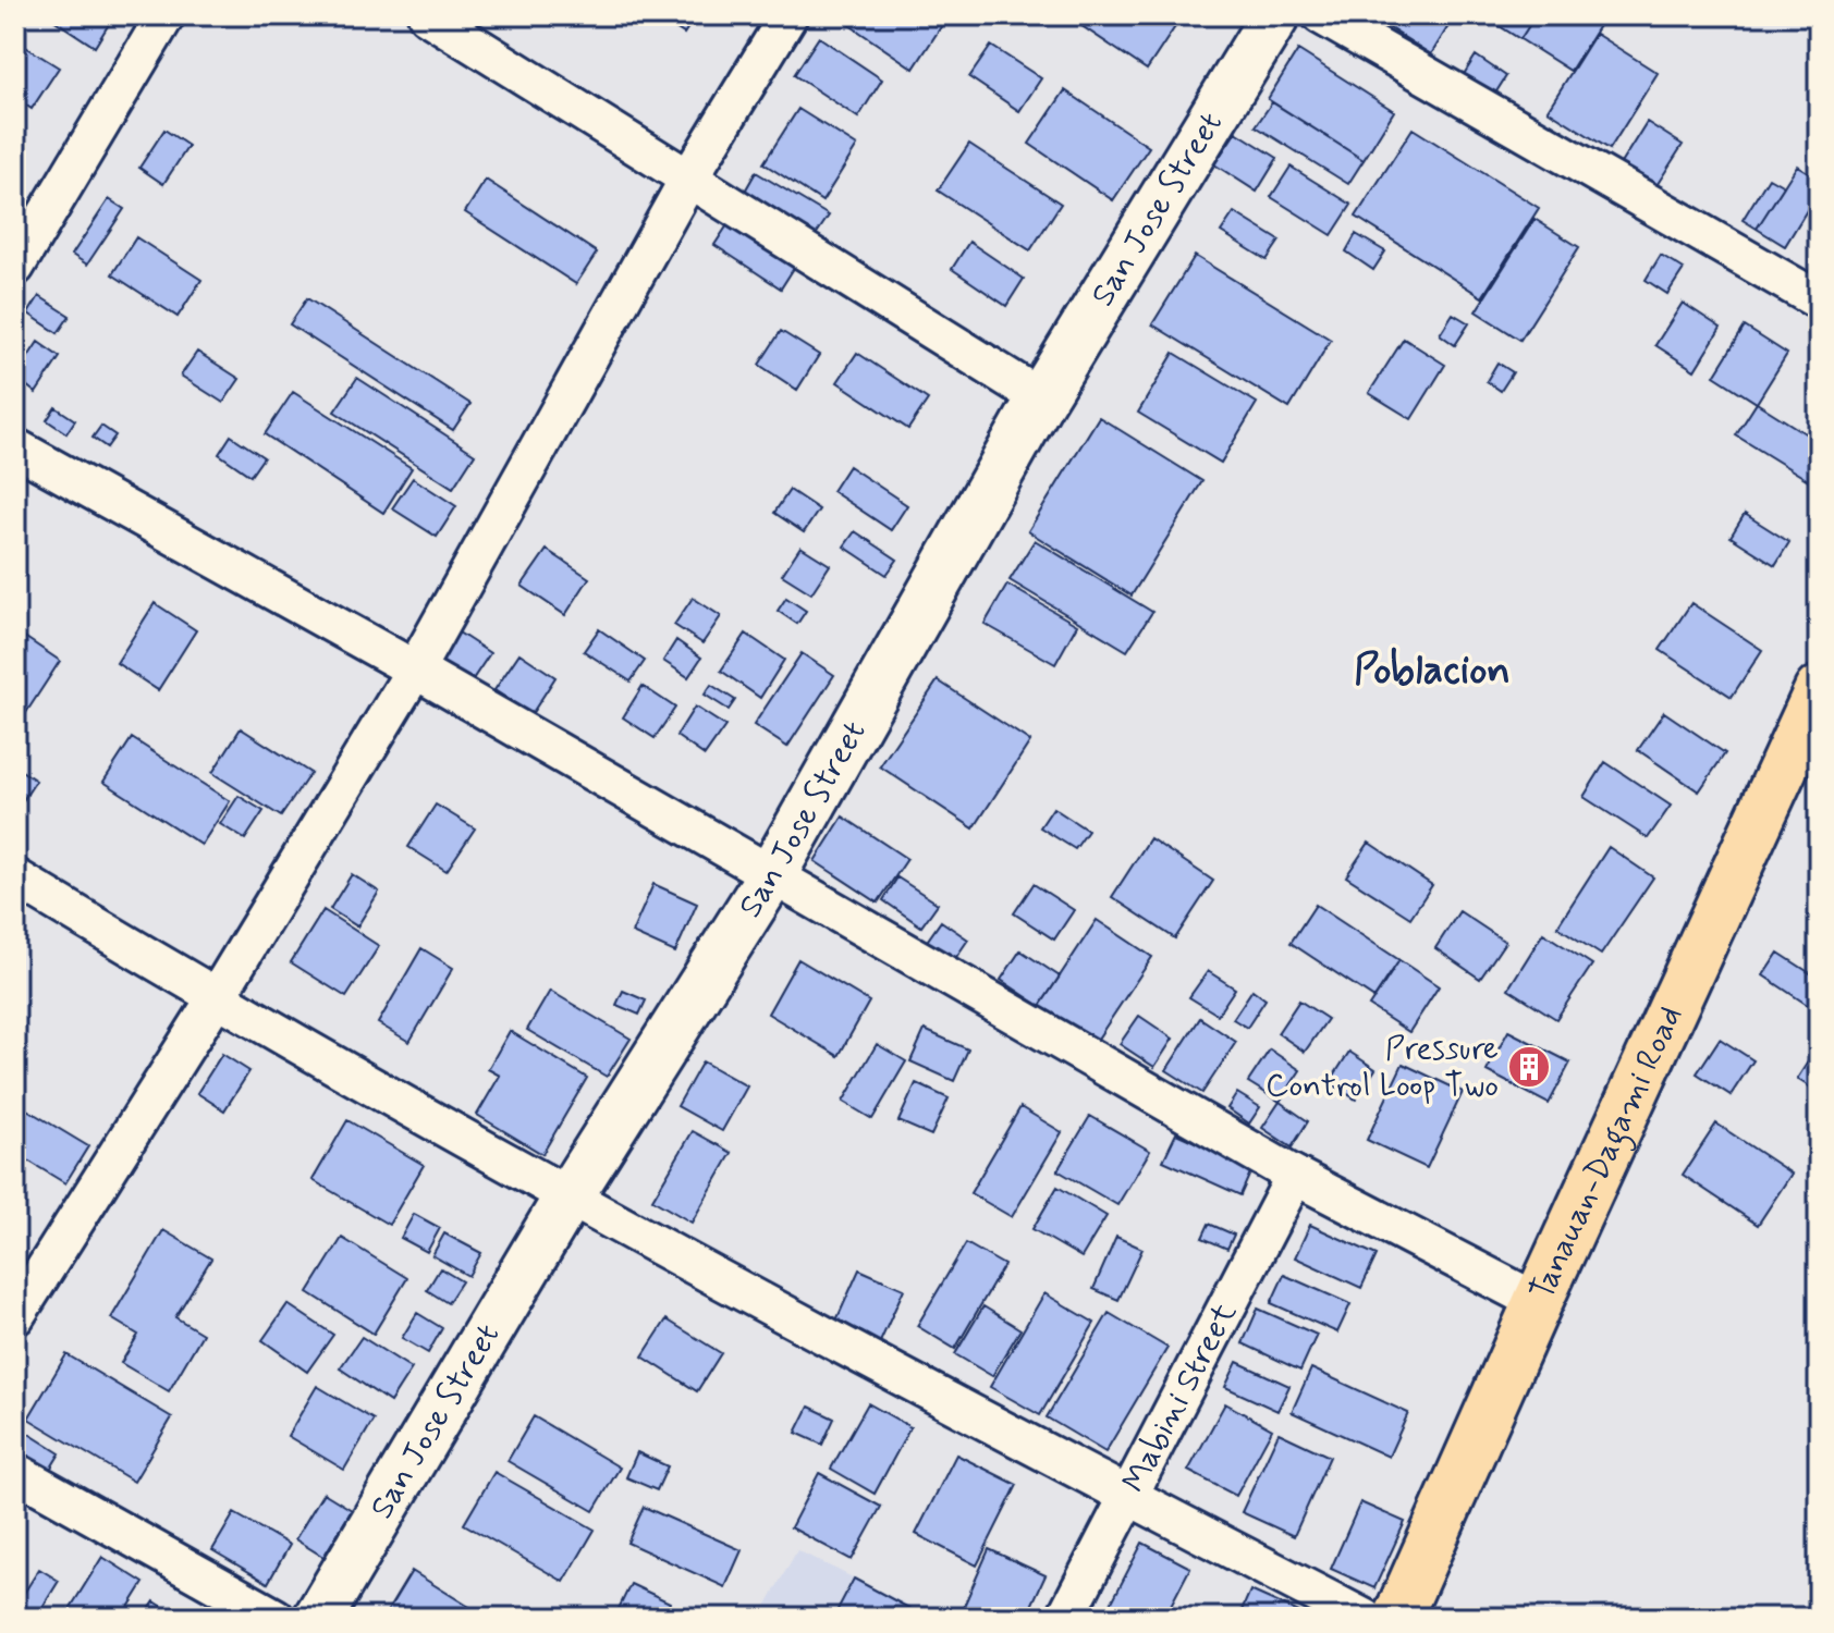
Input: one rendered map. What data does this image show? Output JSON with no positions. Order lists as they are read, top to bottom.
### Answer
{
  "streets": {
    "main road": ["Tanauan-Dagami Road"],
    "street": ["San Jose Street", "Mabini Street"]
  },
  "districts": ["Poblacion"],
  "places": {
    "building": ["Pressure Control Loop Two"]
  }
}
